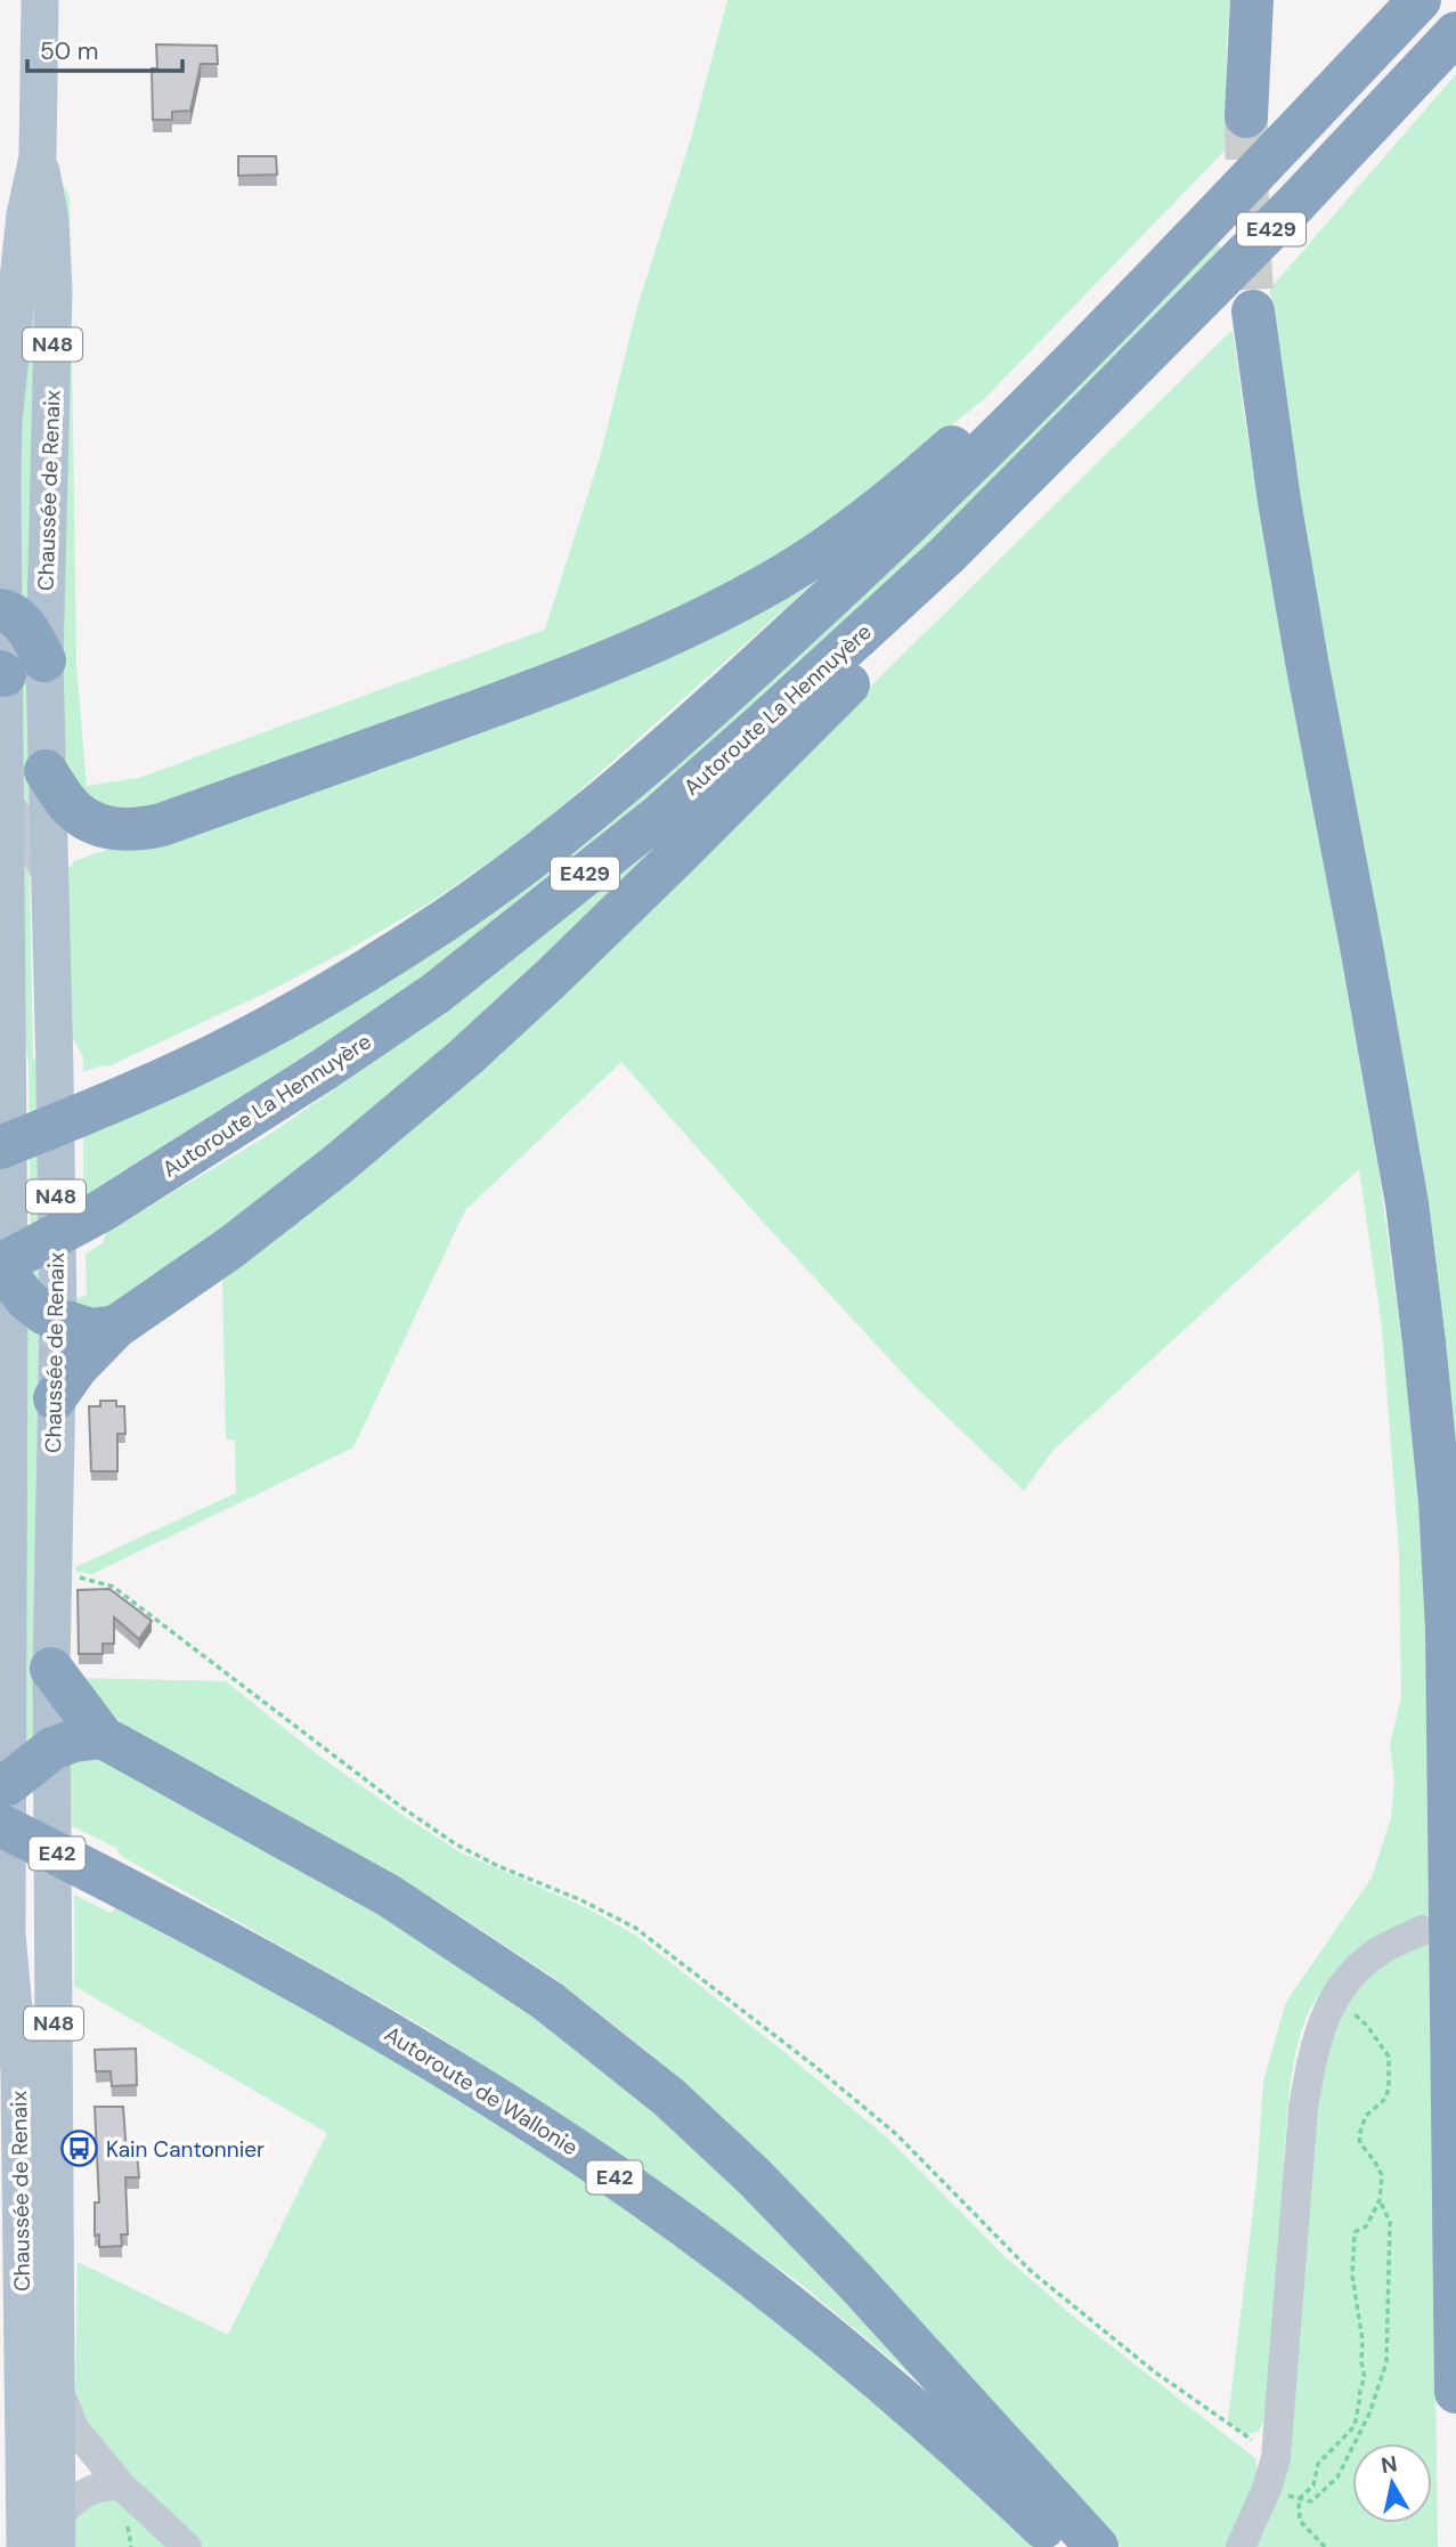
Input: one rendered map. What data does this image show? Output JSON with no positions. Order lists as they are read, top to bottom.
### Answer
{
  "streets": {
    "highway": [
      "E429",
      "Autoroute La Hennuyère",
      "E42",
      "Autoroute de Wallonie"
    ],
    "main road": ["N48", "Chaussée de Renaix"]
  },
  "crossings": [
    ["N48", "Chaussée de Renaix"],
    ["Chaussée de Renaix", "Autoroute La Hennuyère"],
    ["Chaussée de Renaix", "Autoroute de Wallonie"]
  ],
  "places": {
    "bus stop": ["Kain Cantonnier"]
  },
  "scale_bar": "50 m",
  "north": "top"
}
